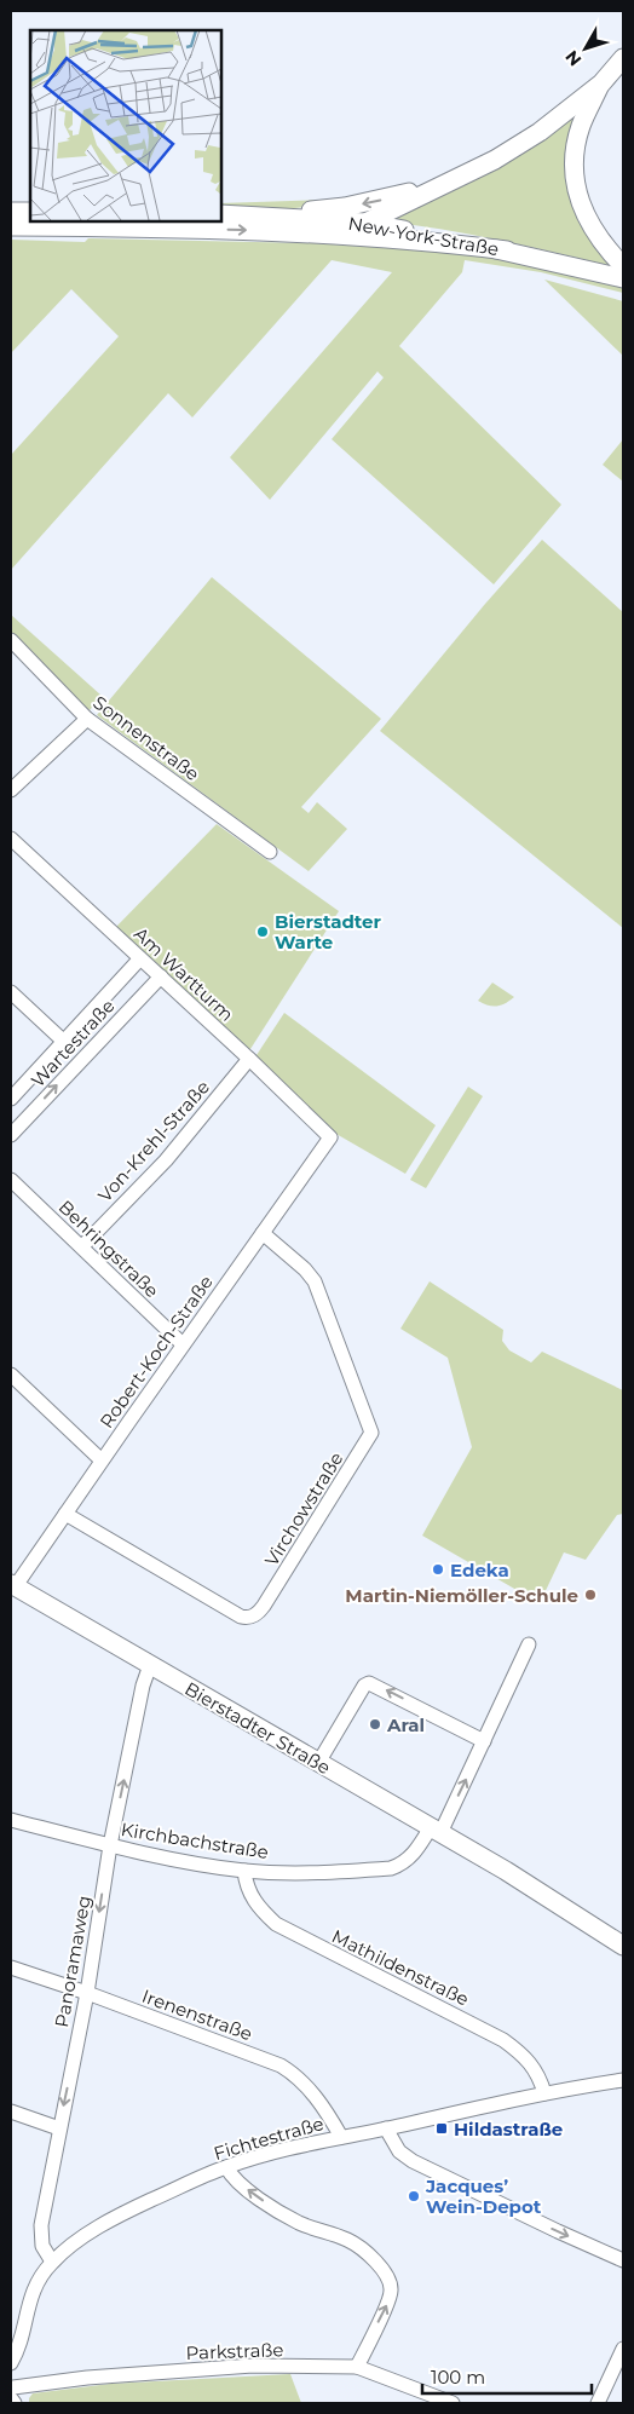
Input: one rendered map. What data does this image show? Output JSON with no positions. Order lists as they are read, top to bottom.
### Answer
{
  "streets": {
    "main road": ["New-York-Straße", "Bierstadter Straße"],
    "street": [
      "Sonnenstraße",
      "Am Wartturm",
      "Wartestraße",
      "Von-Krehl-Straße",
      "Behringstraße",
      "Robert-Koch-Straße",
      "Virchowstraße",
      "Kirchbachstraße",
      "Panoramaweg",
      "Mathildenstraße",
      "Irenenstraße",
      "Fichtestraße",
      "Parkstraße"
    ]
  },
  "crossings": [
    ["Am Wartturm", "Wartestraße"],
    ["Am Wartturm", "Von-Krehl-Straße"],
    ["Am Wartturm", "Robert-Koch-Straße"],
    ["Von-Krehl-Straße", "Behringstraße"],
    ["Behringstraße", "Robert-Koch-Straße"],
    ["Robert-Koch-Straße", "Virchowstraße"],
    ["Robert-Koch-Straße", "Bierstadter Straße"],
    ["Bierstadter Straße", "Kirchbachstraße"],
    ["Bierstadter Straße", "Panoramaweg"],
    ["Kirchbachstraße", "Panoramaweg"],
    ["Kirchbachstraße", "Mathildenstraße"],
    ["Panoramaweg", "Irenenstraße"],
    ["Panoramaweg", "Fichtestraße"],
    ["Mathildenstraße", "Fichtestraße"],
    ["Irenenstraße", "Fichtestraße"]
  ],
  "places": {
    "other": [
      "Bierstadter Warte",
      "Edeka",
      "Martin-Niemöller-Schule",
      "Aral",
      "Jacques’ Wein-Depot"
    ],
    "transit": ["Hildastraße"]
  },
  "scale_bar": "100 m",
  "north": "bottom left"
}
